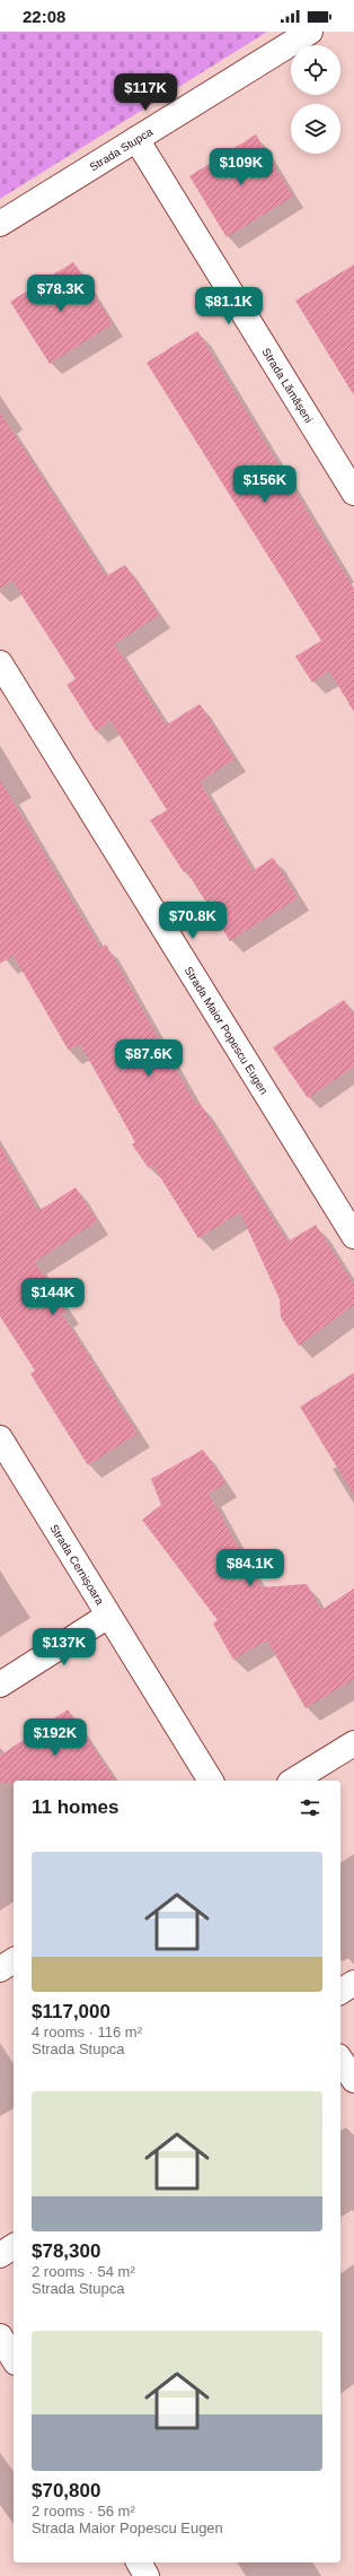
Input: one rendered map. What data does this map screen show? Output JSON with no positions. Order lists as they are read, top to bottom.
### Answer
{
  "streets": {
    "street": [
      "Strada Stupca",
      "Strada Lămășeni",
      "Strada Maior Popescu Eugen",
      "Strada Cernișoara"
    ]
  },
  "crossings": [
    ["Strada Stupca", "Strada Lămășeni"]
  ],
  "page": {
    "status": "22:08",
    "price": [
      "$117K",
      "$109K",
      "$78.3K",
      "$81.1K",
      "$156K",
      "$70.8K",
      "$87.6K",
      "$144K",
      "$84.1K",
      "$137K",
      "$192K"
    ],
    "heading": "11 homes",
    "list": [
      {
        "name": "$117,000",
        "note": "4 rooms · 116 m² · Strada Stupca"
      },
      {
        "name": "$78,300",
        "note": "2 rooms · 54 m² · Strada Stupca"
      },
      {
        "name": "$70,800",
        "note": "2 rooms · 56 m² · Strada Maior Popescu Eugen"
      }
    ]
  }
}
